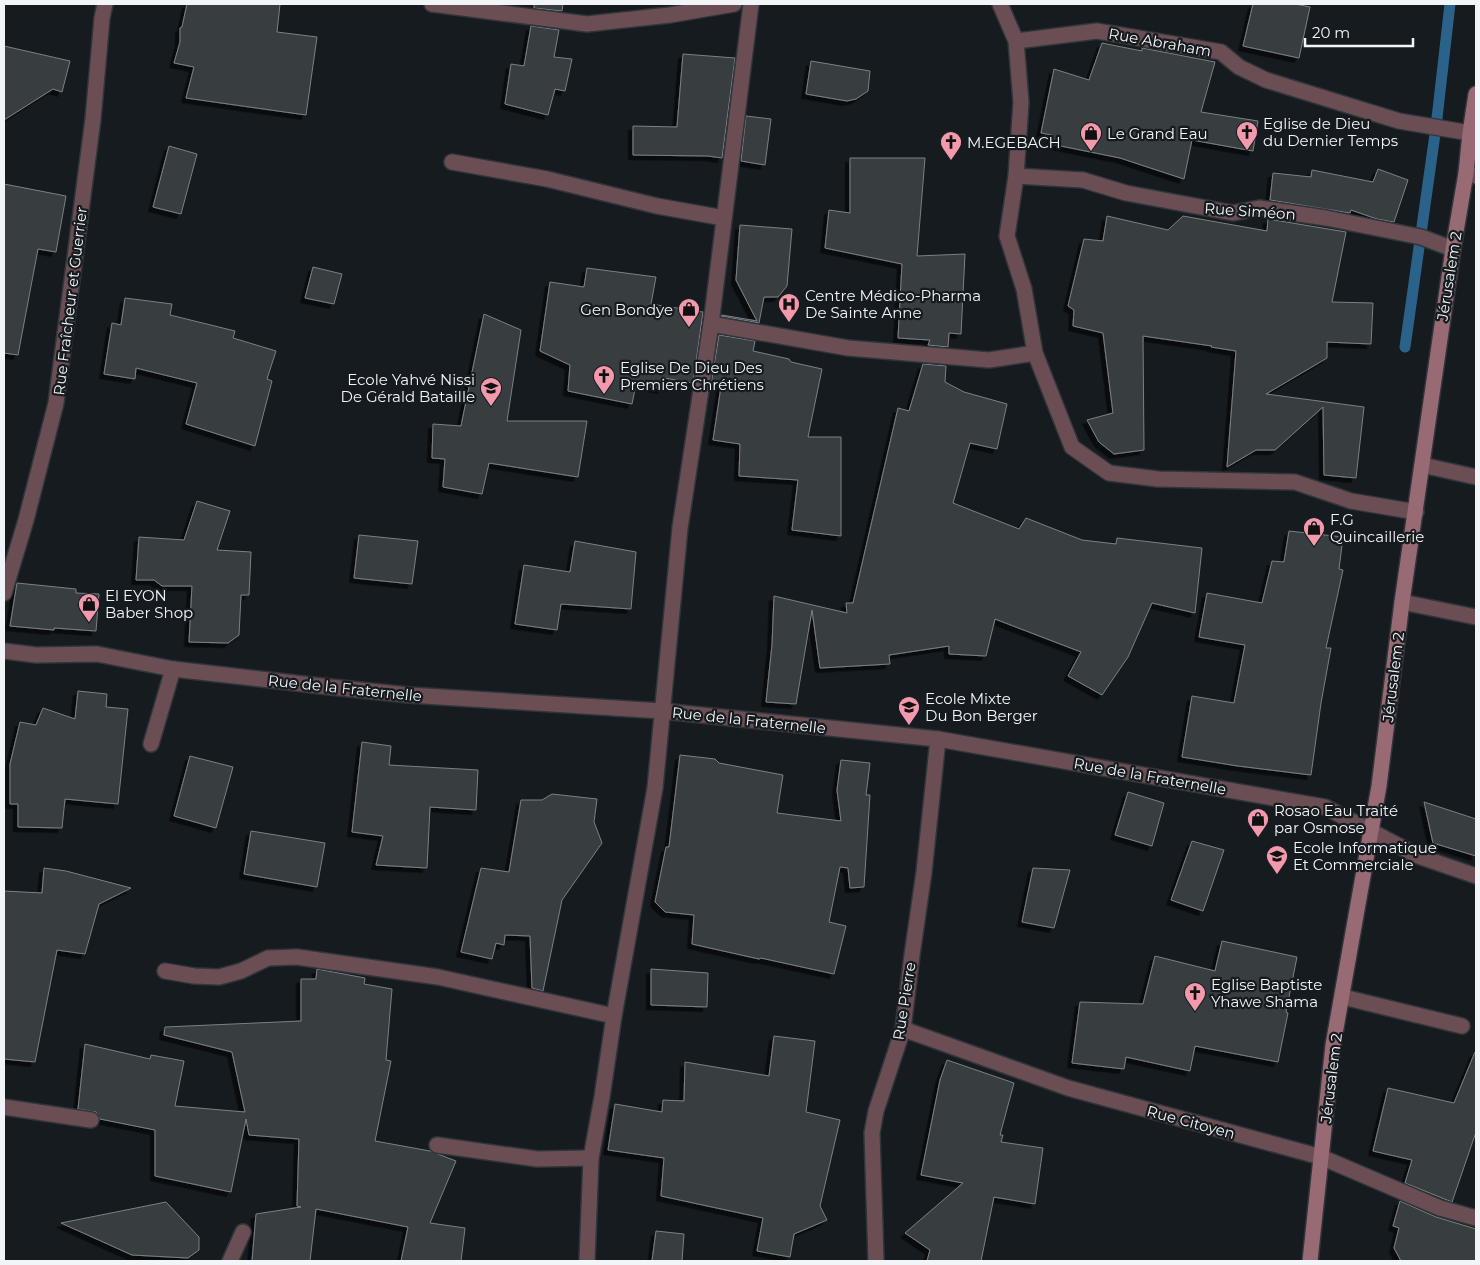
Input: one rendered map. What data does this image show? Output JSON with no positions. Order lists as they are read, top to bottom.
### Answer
{
  "streets": {
    "street": [
      "Rue Abraham",
      "Rue Siméon",
      "Jérusalem 2",
      "Rue Fraîcheur et Guerrier",
      "Rue de la Fraternelle",
      "Rue Pierre",
      "Rue Citoyen"
    ]
  },
  "crossings": [
    ["Rue Abraham", "Jérusalem 2"],
    ["Rue Siméon", "Jérusalem 2"],
    ["Jérusalem 2", "Rue de la Fraternelle"],
    ["Jérusalem 2", "Rue Citoyen"],
    ["Rue de la Fraternelle", "Rue Pierre"],
    ["Rue Pierre", "Rue Citoyen"]
  ],
  "places": {
    "church": [
      "Eglise de Dieu du Dernier Temps",
      "M.EGEBACH",
      "Eglise De Dieu Des Premiers Chrétiens",
      "Eglise Baptiste Yhawe Shama"
    ],
    "shop": [
      "Le Grand Eau",
      "Gen Bondye",
      "F.G Quincaillerie",
      "El EYON Baber Shop",
      "Rosao Eau Traité par Osmose"
    ],
    "hospital": ["Centre Médico-Pharma De Sainte Anne"],
    "school or university": ["Ecole Yahvé Nissi De Gérald Bataille", "Ecole Mixte Du Bon Berger", "Ecole Informatique Et Commerciale"]
  },
  "scale_bar": "20 m"
}
